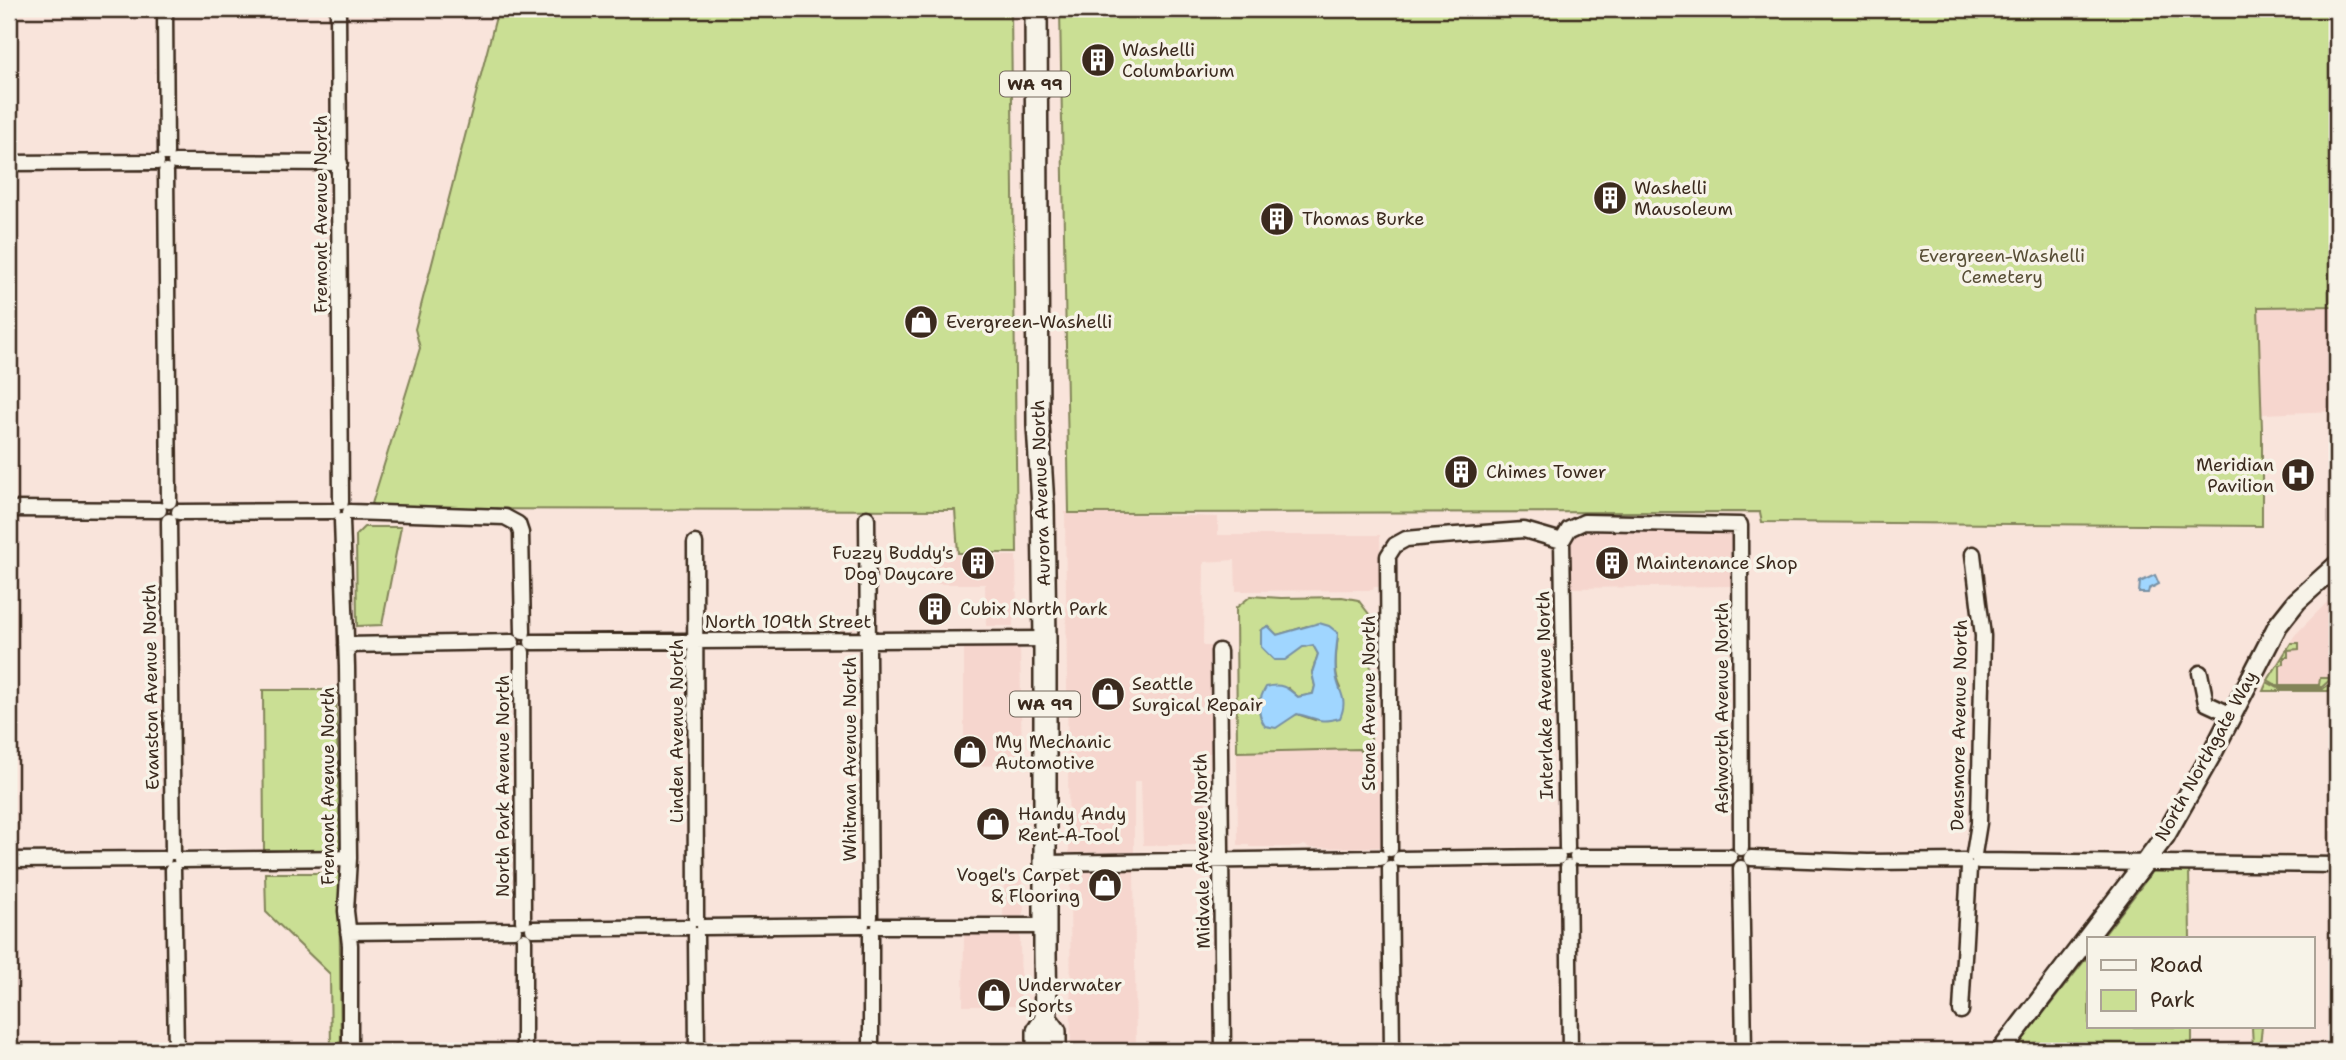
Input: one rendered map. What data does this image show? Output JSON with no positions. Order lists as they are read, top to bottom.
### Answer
{
  "streets": {
    "highway": ["WA 99", "Aurora Avenue North"],
    "main road": ["North Northgate Way"],
    "street": [
      "Fremont Avenue North",
      "North 109th Street",
      "Evanston Avenue North",
      "Interlake Avenue North",
      "Stone Avenue North",
      "Ashworth Avenue North",
      "Densmore Avenue North",
      "Linden Avenue North",
      "Whitman Avenue North",
      "North Park Avenue North",
      "Midvale Avenue North"
    ]
  },
  "crossings": [
    ["Fremont Avenue North", "North 109th Street"],
    ["Fremont Avenue North", "North Park Avenue North"],
    ["Aurora Avenue North", "North 109th Street"],
    ["North 109th Street", "Linden Avenue North"],
    ["North 109th Street", "Whitman Avenue North"],
    ["North 109th Street", "North Park Avenue North"],
    ["Interlake Avenue North", "Stone Avenue North"],
    ["Interlake Avenue North", "Ashworth Avenue North"],
    ["Stone Avenue North", "Ashworth Avenue North"]
  ],
  "parks": ["Evergreen-Washelli Cemetery"],
  "places": {
    "building": [
      "Washelli Columbarium",
      "Washelli Mausoleum",
      "Thomas Burke",
      "Chimes Tower",
      "Fuzzy Buddy's Dog Daycare",
      "Maintenance Shop",
      "Cubix North Park"
    ],
    "shop": [
      "Evergreen-Washelli",
      "Seattle Surgical Repair",
      "My Mechanic Automotive",
      "Handy Andy Rent-A-Tool",
      "Vogel's Carpet & Flooring",
      "Underwater Sports"
    ],
    "hospital": ["Meridian Pavilion"]
  },
  "legend": ["Road", "Park"]
}
